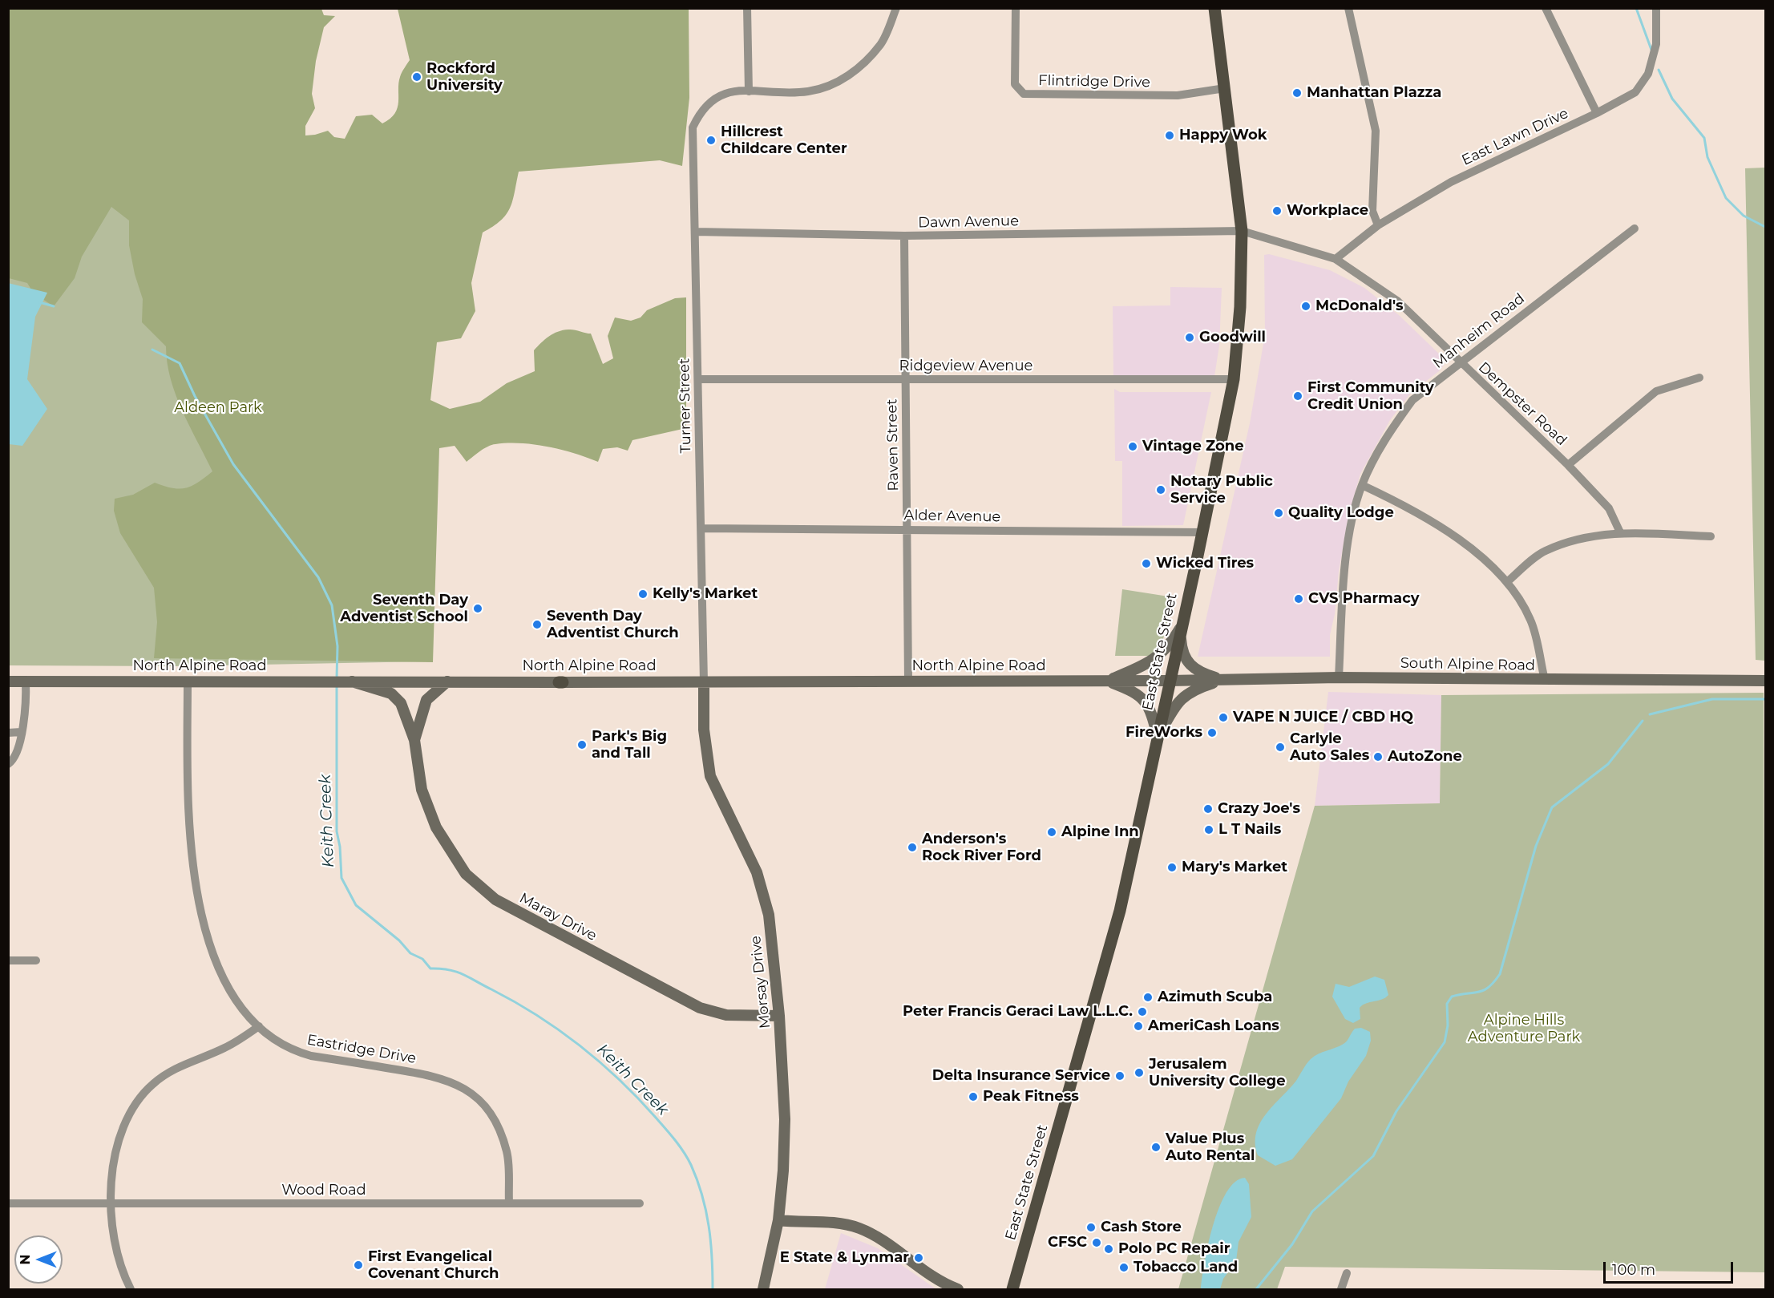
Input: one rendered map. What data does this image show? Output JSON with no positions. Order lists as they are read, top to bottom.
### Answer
{
  "streets": {
    "main road": [
      "East State Street",
      "South Alpine Road",
      "North Alpine Road",
      "Maray Drive",
      "Morsay Drive"
    ],
    "street": [
      "Flintridge Drive",
      "East Lawn Drive",
      "Dawn Avenue",
      "Manheim Road",
      "Ridgeview Avenue",
      "Dempster Road",
      "Turner Street",
      "Raven Street",
      "Alder Avenue",
      "Eastridge Drive",
      "Wood Road"
    ]
  },
  "crossings": [
    ["Flintridge Drive", "East State Street"],
    ["East Lawn Drive", "Dempster Road"],
    ["Dawn Avenue", "Dempster Road"],
    ["Dawn Avenue", "Turner Street"],
    ["Dawn Avenue", "Raven Street"],
    ["Dawn Avenue", "East State Street"],
    ["Manheim Road", "Dempster Road"],
    ["Manheim Road", "South Alpine Road"],
    ["Ridgeview Avenue", "Turner Street"],
    ["Ridgeview Avenue", "Raven Street"],
    ["Ridgeview Avenue", "East State Street"],
    ["Dempster Road", "East State Street"],
    ["Turner Street", "Alder Avenue"],
    ["Turner Street", "North Alpine Road"],
    ["Turner Street", "Morsay Drive"],
    ["Raven Street", "Alder Avenue"],
    ["Raven Street", "North Alpine Road"],
    ["Alder Avenue", "East State Street"],
    ["East State Street", "South Alpine Road"],
    ["East State Street", "North Alpine Road"],
    ["South Alpine Road", "North Alpine Road"],
    ["North Alpine Road", "Morsay Drive"],
    ["North Alpine Road", "Eastridge Drive"],
    ["Maray Drive", "Morsay Drive"],
    ["Eastridge Drive", "Wood Road"]
  ],
  "water": ["Keith Creek"],
  "parks": ["Aldeen Park", "Alpine Hills Adventure Park"],
  "places": [
    "Rockford University",
    "Manhattan Plazza",
    "Happy Wok",
    "Hillcrest Childcare Center",
    "Workplace",
    "McDonald's",
    "Goodwill",
    "First Community Credit Union",
    "Vintage Zone",
    "Notary Public Service",
    "Quality Lodge",
    "Wicked Tires",
    "Kelly's Market",
    "CVS Pharmacy",
    "Seventh Day Adventist School",
    "Seventh Day Adventist Church",
    "VAPE N JUICE / CBD HQ",
    "FireWorks",
    "Park's Big and Tall",
    "Carlyle Auto Sales",
    "AutoZone",
    "Crazy Joe's",
    "L T Nails",
    "Alpine Inn",
    "Anderson's Rock River Ford",
    "Mary's Market",
    "Azimuth Scuba",
    "Peter Francis Geraci Law L.L.C.",
    "AmeriCash Loans",
    "Jerusalem University College",
    "Delta Insurance Service",
    "Peak Fitness",
    "Value Plus Auto Rental",
    "Cash Store",
    "CFSC",
    "Polo PC Repair",
    "E State & Lynmar",
    "First Evangelical Covenant Church",
    "Tobacco Land"
  ],
  "scale_bar": "100 m",
  "north": "left"
}
